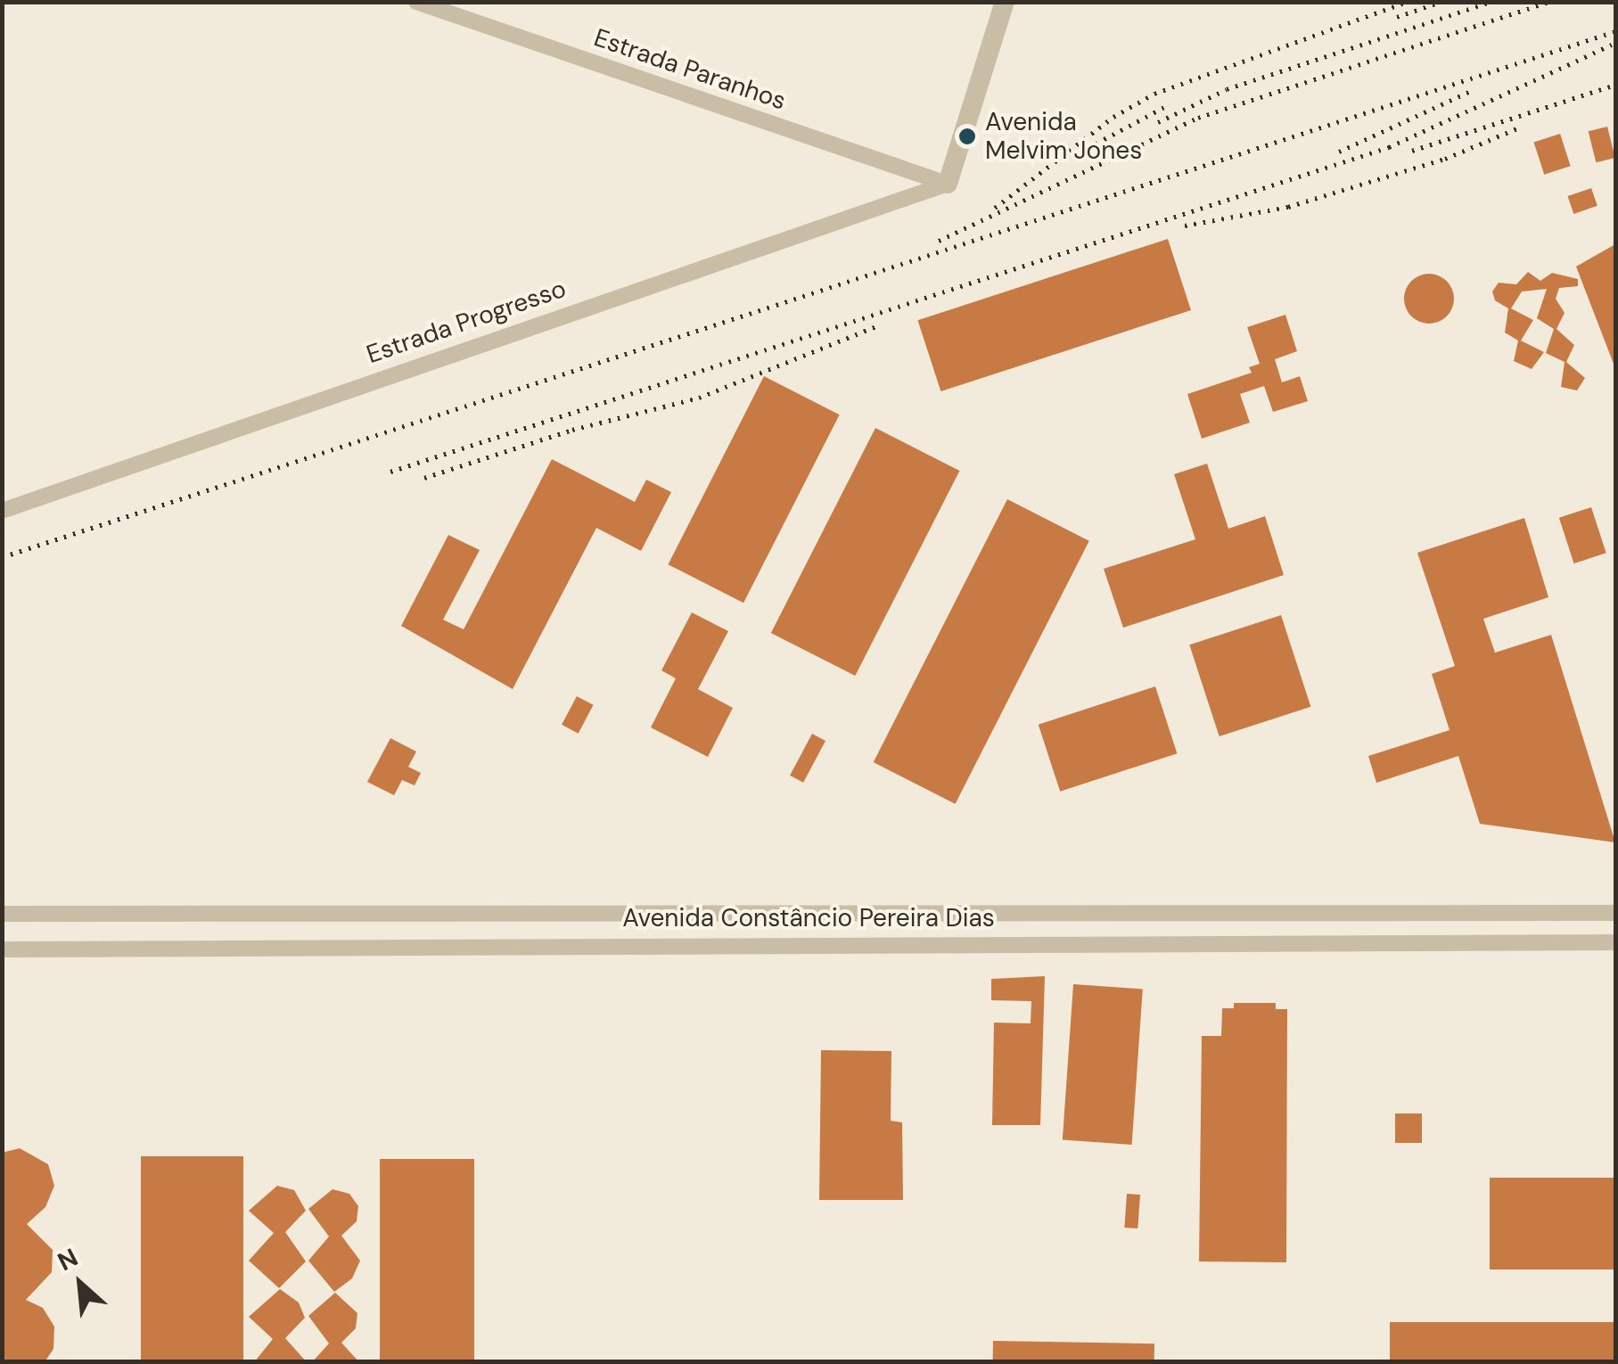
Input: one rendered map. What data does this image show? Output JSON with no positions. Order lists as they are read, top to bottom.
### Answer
{
  "streets": {
    "street": ["Estrada Paranhos", "Estrada Progresso", "Avenida Constâncio Pereira Dias"]
  },
  "crossings": [
    ["Estrada Paranhos", "Estrada Progresso"]
  ],
  "places": ["Avenida Melvim Jones"],
  "north": "top left"
}
